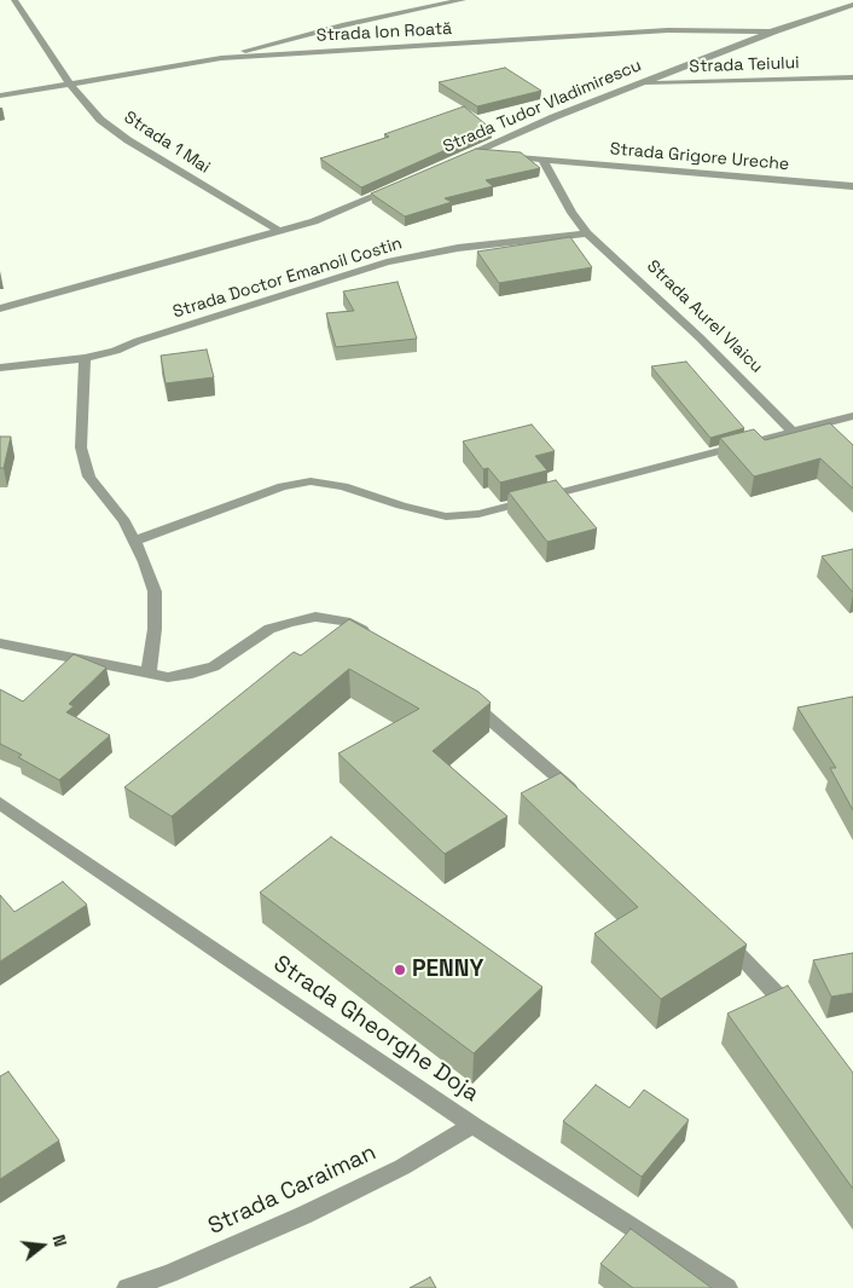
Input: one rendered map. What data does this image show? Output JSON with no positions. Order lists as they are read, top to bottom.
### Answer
{
  "streets": {
    "street": [
      "Strada Ion Roată",
      "Strada Teiului",
      "Strada Tudor Vladimirescu",
      "Strada 1 Mai",
      "Strada Grigore Ureche",
      "Strada Doctor Emanoil Costin",
      "Strada Aurel Vlaicu",
      "Strada Gheorghe Doja",
      "Strada Caraiman"
    ]
  },
  "crossings": [
    ["Strada Ion Roată", "Strada Tudor Vladimirescu"],
    ["Strada Ion Roată", "Strada 1 Mai"],
    ["Strada Teiului", "Strada Tudor Vladimirescu"],
    ["Strada Tudor Vladimirescu", "Strada Grigore Ureche"],
    ["Strada Doctor Emanoil Costin", "Strada Aurel Vlaicu"],
    ["Strada Gheorghe Doja", "Strada Caraiman"]
  ],
  "places": ["PENNY"],
  "north": "right"
}
